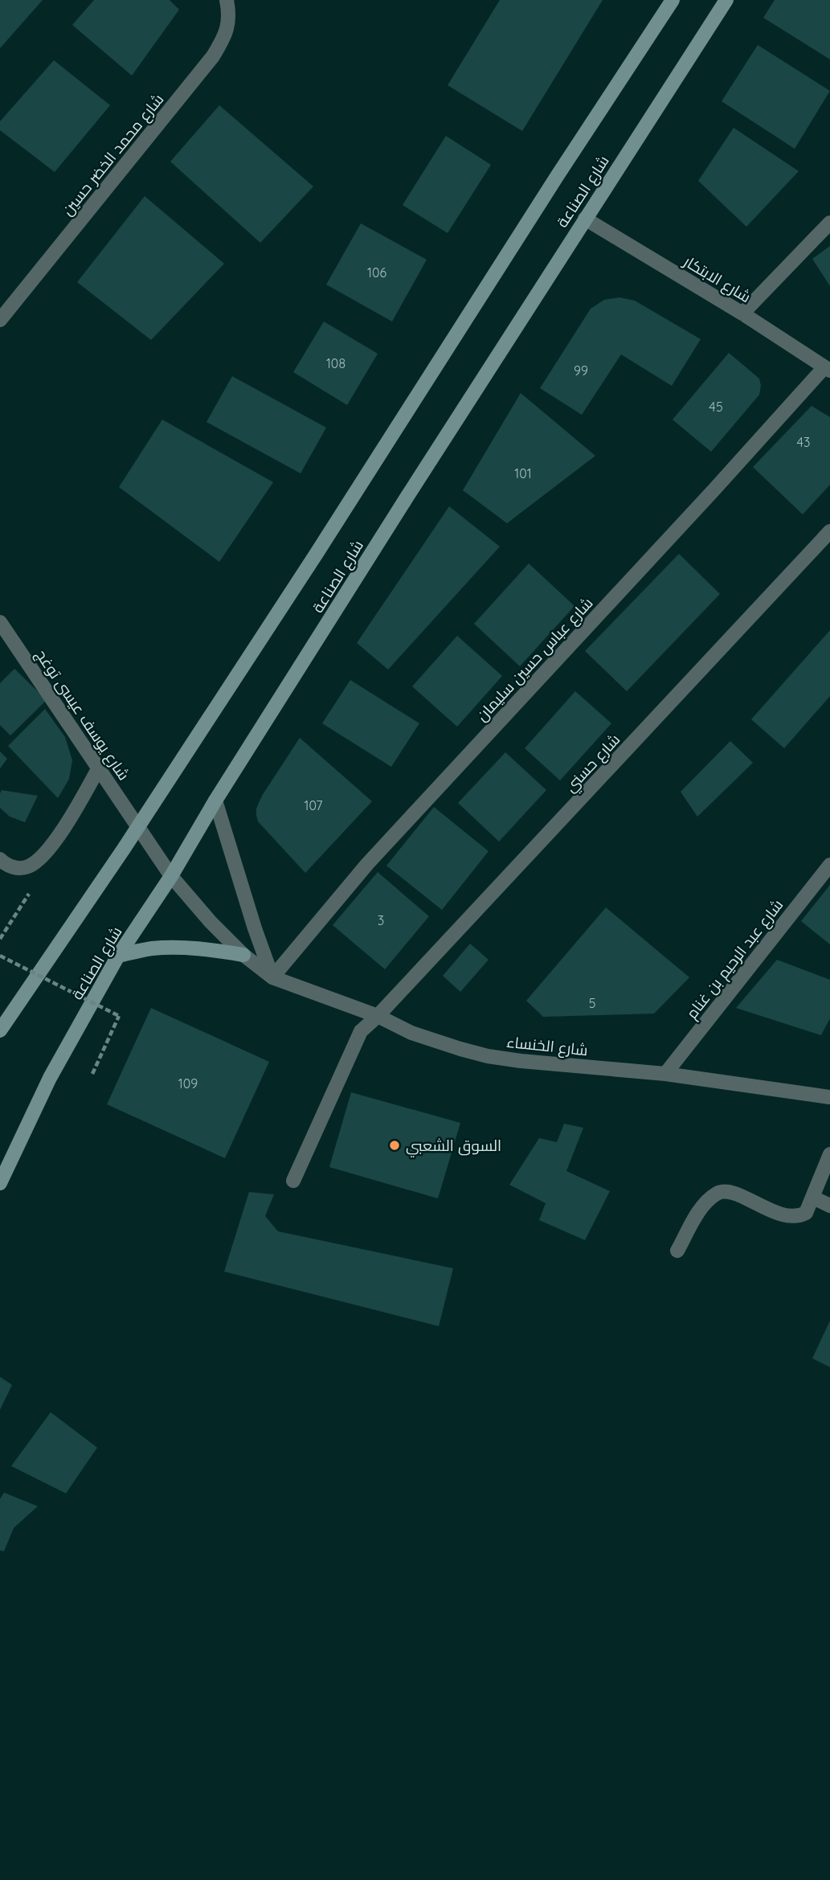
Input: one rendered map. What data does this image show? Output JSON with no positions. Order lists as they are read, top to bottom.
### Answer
{
  "streets": {
    "main road": ["شارع الصناعة"],
    "street": [
      "شارع محمد الخضر حسين",
      "شارع الابتكار",
      "شارع عباس حسين سليمان",
      "شارع يوسف عيسى توغج",
      "شارع حسني",
      "شارع عبد الرحيم بن غنام",
      "شارع الخنساء"
    ]
  },
  "crossings": [
    ["شارع الصناعة", "شارع الابتكار"],
    ["شارع الصناعة", "شارع يوسف عيسى توغج"],
    ["شارع الصناعة", "شارع الخنساء"],
    ["شارع الابتكار", "شارع عباس حسين سليمان"],
    ["شارع عباس حسين سليمان", "شارع الخنساء"],
    ["شارع يوسف عيسى توغج", "شارع الخنساء"],
    ["شارع حسني", "شارع الخنساء"],
    ["شارع عبد الرحيم بن غنام", "شارع الخنساء"]
  ],
  "places": ["السوق الشعبي"],
  "house_numbers": [
    "106",
    "108",
    "99",
    "45",
    "43",
    "101",
    "107",
    "3",
    "5",
    "109"
  ]
}
